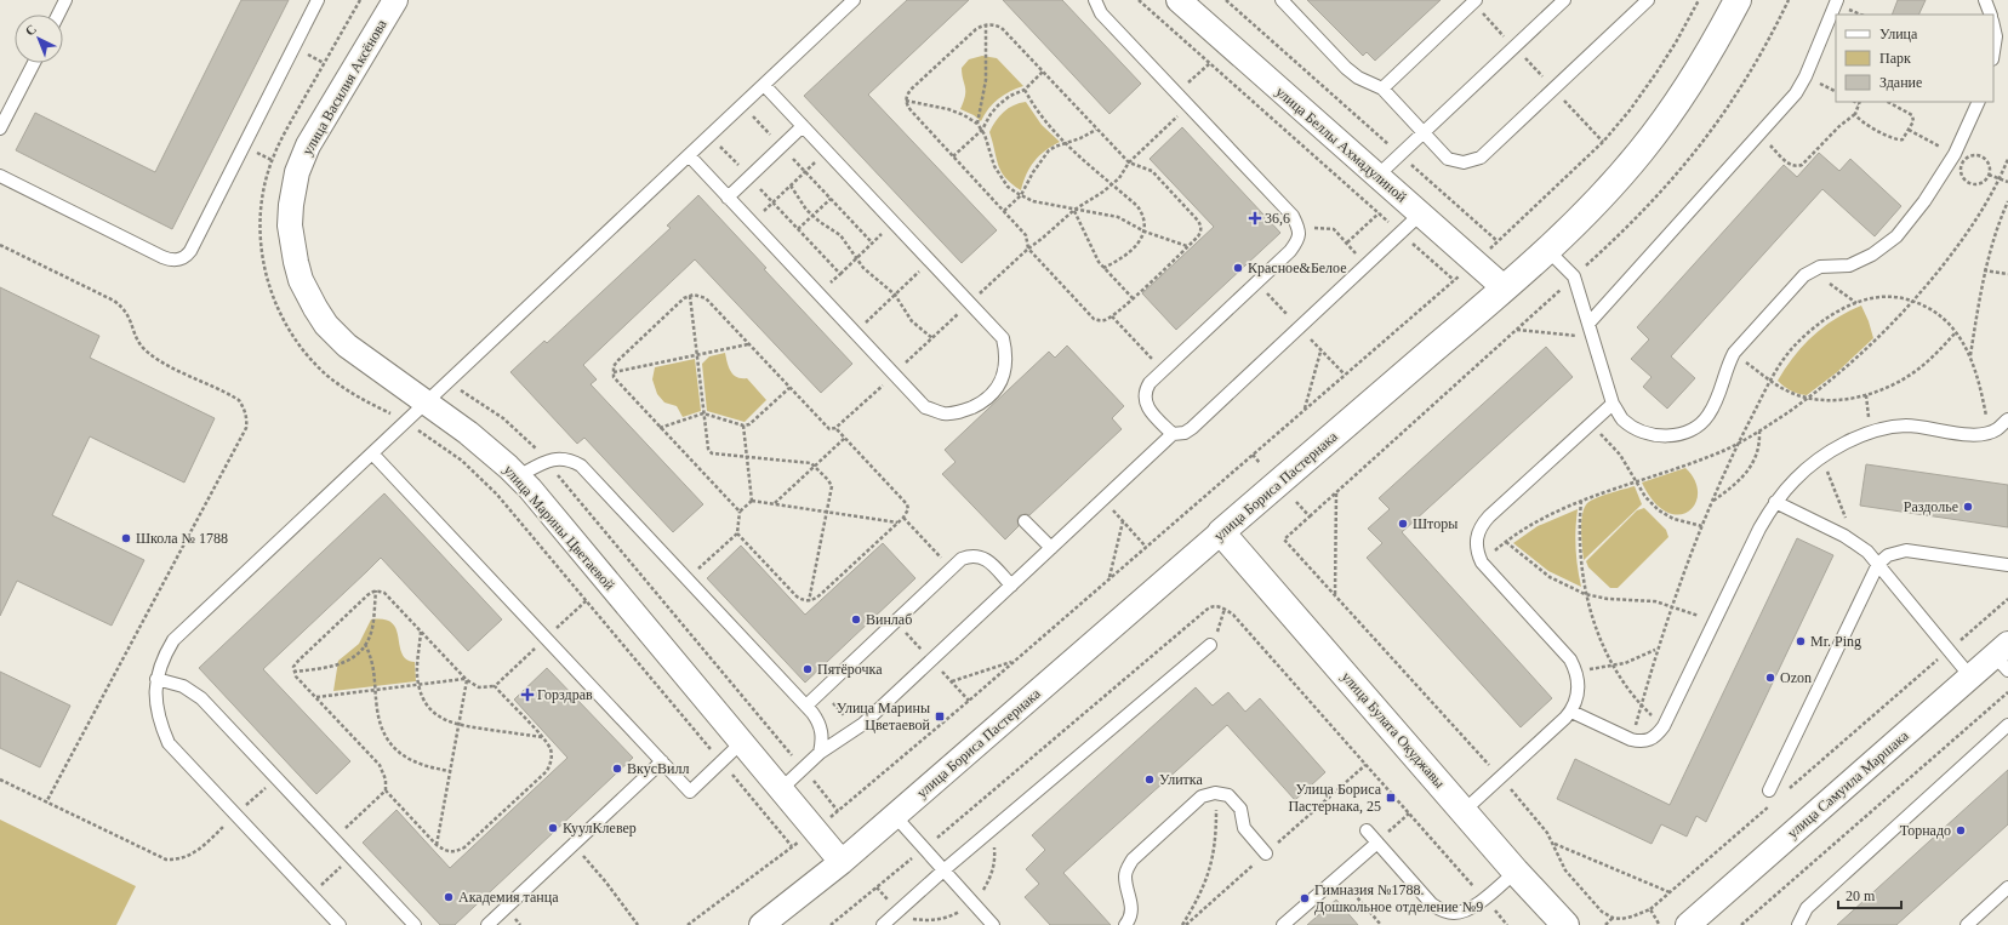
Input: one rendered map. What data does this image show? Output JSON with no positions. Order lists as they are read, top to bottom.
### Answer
{
  "streets": {
    "street": [
      "улица Василия Аксёнова",
      "улица Беллы Ахмадулиной",
      "улица Бориса Пастернака",
      "улица Марины Цветаевой",
      "улица Булата Окуджавы",
      "улица Самуила Маршака"
    ]
  },
  "crossings": [
    ["улица Василия Аксёнова", "улица Марины Цветаевой"],
    ["улица Беллы Ахмадулиной", "улица Бориса Пастернака"],
    ["улица Бориса Пастернака", "улица Марины Цветаевой"],
    ["улица Бориса Пастернака", "улица Булата Окуджавы"]
  ],
  "places": {
    "health": ["36,6", "Горздрав"],
    "other": [
      "Красное&Белое",
      "Раздолье",
      "Шторы",
      "Школа № 1788",
      "Винлаб",
      "Mr. Ping",
      "Пятёрочка",
      "Ozon",
      "ВкусВилл",
      "Улитка",
      "КуулКлевер",
      "Торнадо",
      "Академия танца",
      "Гимназия №1788. Дошкольное отделение №9"
    ],
    "transit": ["Улица Марины Цветаевой", "Улица Бориса Пастернака, 25"]
  },
  "legend": ["Улица", "Парк", "Здание"],
  "scale_bar": "20 m",
  "north": "top left"
}
